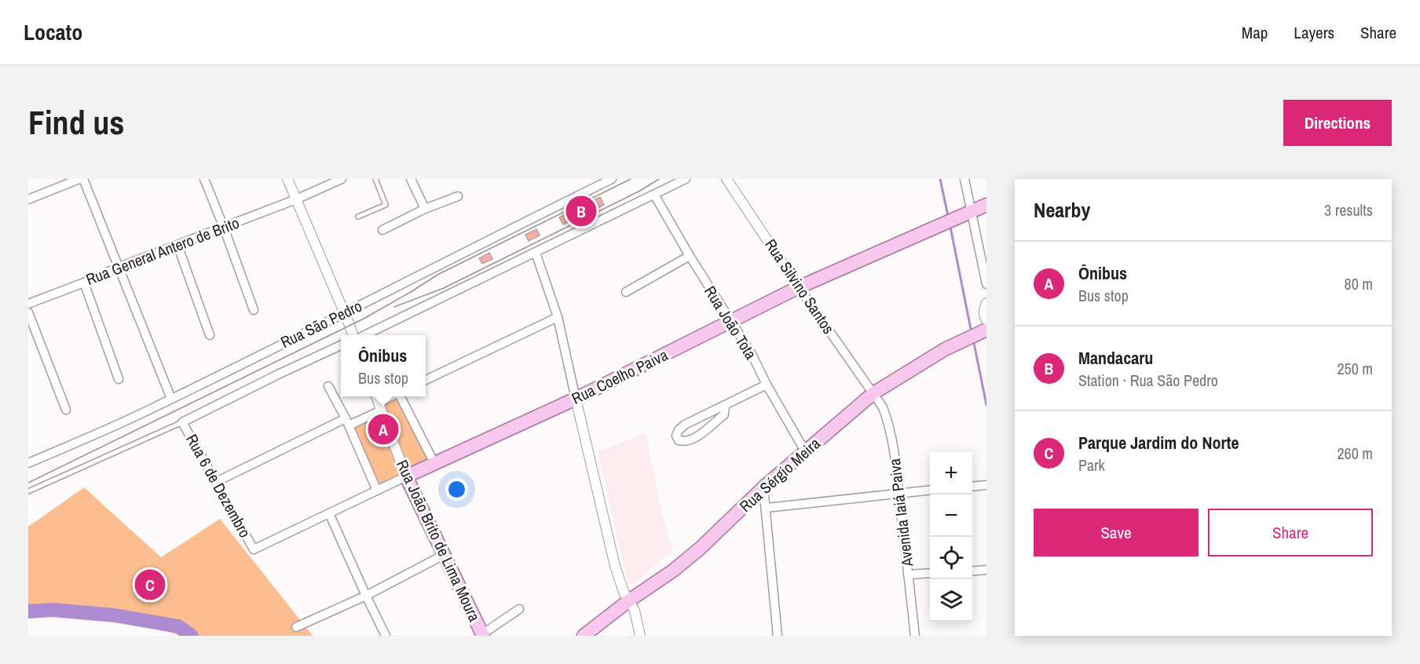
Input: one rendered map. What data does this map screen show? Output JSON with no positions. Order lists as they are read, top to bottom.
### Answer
{
  "streets": {
    "main road": ["Rua Coelho Paiva", "Rua Sérgio Meira", "Rua João Brito de Lima Moura"],
    "street": [
      "Rua General Antero de Brito",
      "Rua Silvino Santos",
      "Rua João Tota",
      "Rua São Pedro",
      "Rua 6 de Dezembro",
      "Avenida Iaiá Paiva"
    ]
  },
  "crossings": [
    ["Rua Silvino Santos", "Rua Coelho Paiva"],
    ["Rua Silvino Santos", "Rua Sérgio Meira"],
    ["Rua Silvino Santos", "Avenida Iaiá Paiva"],
    ["Rua João Tota", "Rua São Pedro"],
    ["Rua João Tota", "Rua Coelho Paiva"],
    ["Rua João Tota", "Rua Sérgio Meira"],
    ["Rua São Pedro", "Rua 6 de Dezembro"],
    ["Rua Coelho Paiva", "Rua 6 de Dezembro"],
    ["Rua Coelho Paiva", "Rua João Brito de Lima Moura"],
    ["Rua Sérgio Meira", "Avenida Iaiá Paiva"]
  ],
  "page": {
    "header": "Locato",
    "nav": ["Map", "Layers", "Share"],
    "buttons": [
      "Directions",
      ["Save", "Share"]
    ],
    "title": "Find us",
    "heading": ["Nearby", "3 results"],
    "pins": ["B", "A", "C"],
    "list": [
      {
        "mark": "A",
        "name": "Ônibus",
        "note": "Bus stop",
        "value": "80 m"
      },
      {
        "mark": "B",
        "name": "Mandacaru",
        "note": "Station · Rua São Pedro",
        "value": "250 m"
      },
      {
        "mark": "C",
        "name": "Parque Jardim do Norte",
        "note": "Park",
        "value": "260 m"
      }
    ],
    "popup": ["Ônibus", "Bus stop"],
    "map_buttons": ["+", "−"]
  }
}
